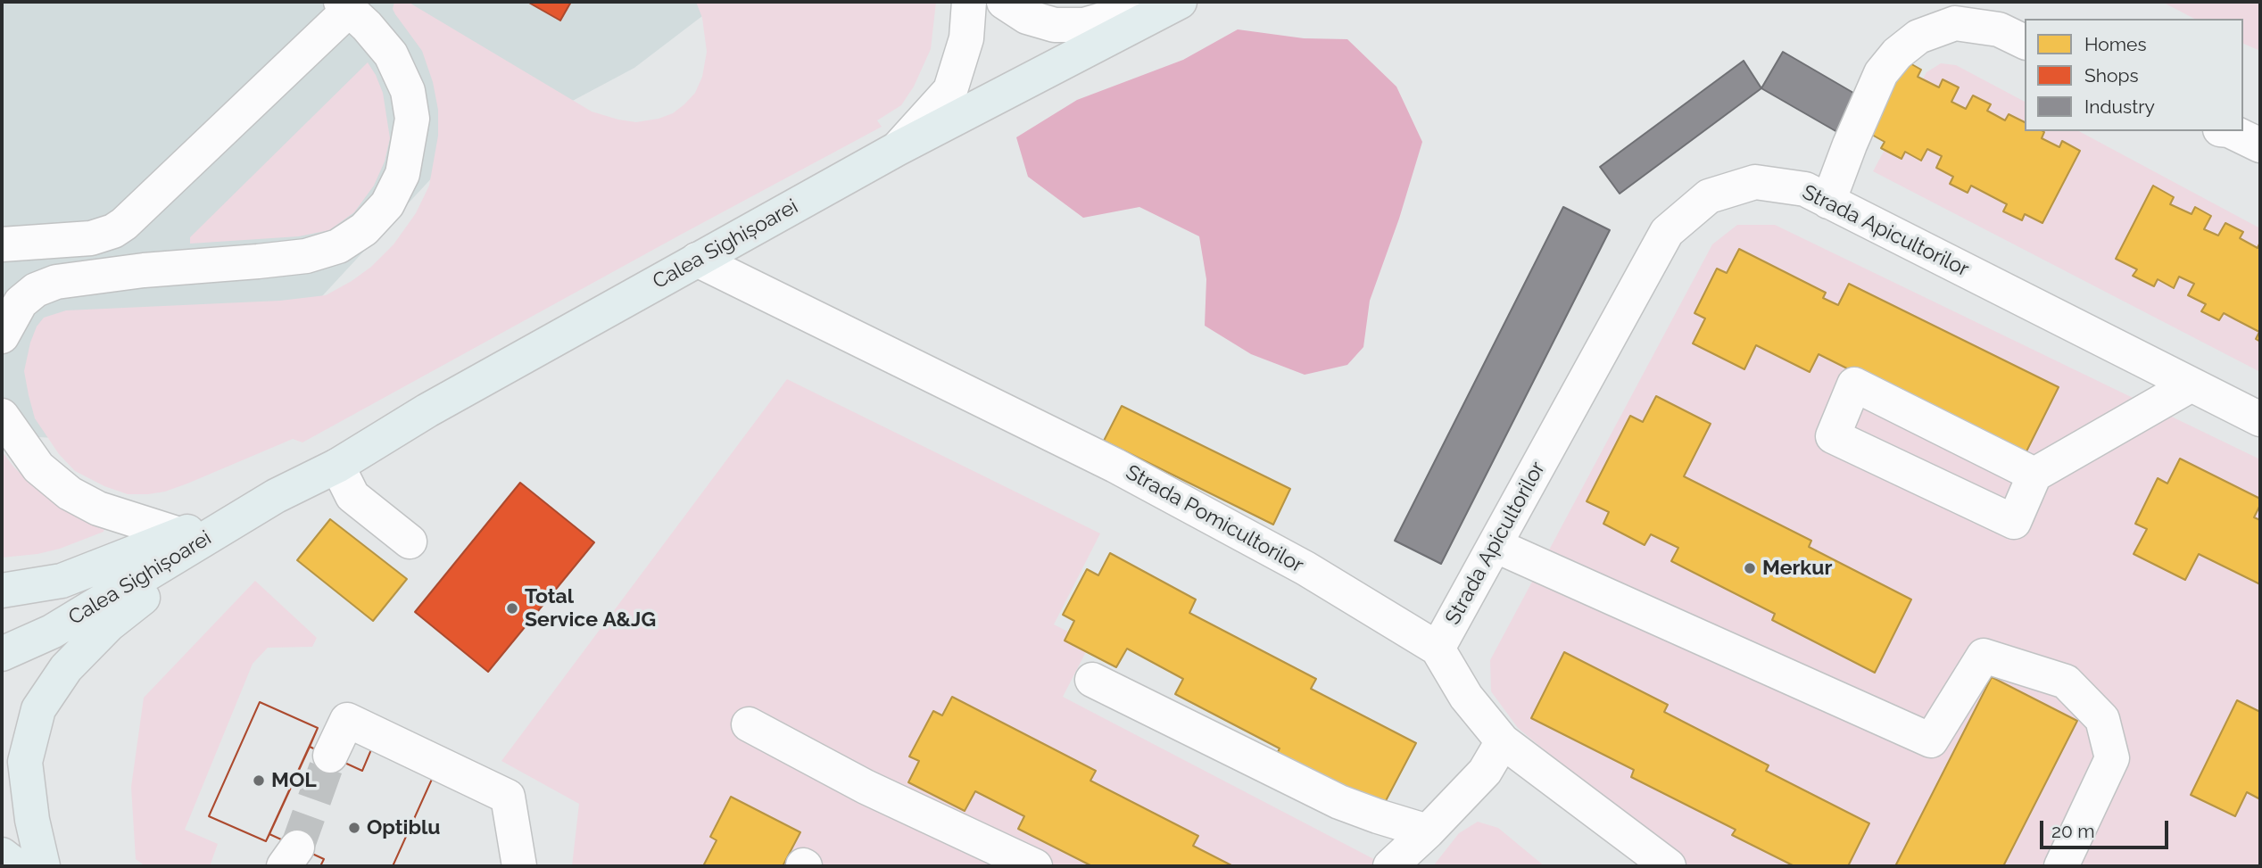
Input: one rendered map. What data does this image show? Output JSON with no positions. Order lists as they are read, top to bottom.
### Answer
{
  "streets": {
    "main road": ["Calea Sighișoarei"],
    "street": ["Strada Apicultorilor", "Strada Pomicultorilor"]
  },
  "crossings": [
    ["Strada Apicultorilor", "Strada Pomicultorilor"],
    ["Calea Sighișoarei", "Strada Pomicultorilor"]
  ],
  "places": [
    "Merkur",
    "Total Service A&JG",
    "MOL",
    "Optiblu"
  ],
  "legend": ["Homes", "Shops", "Industry"],
  "scale_bar": "20 m"
}
